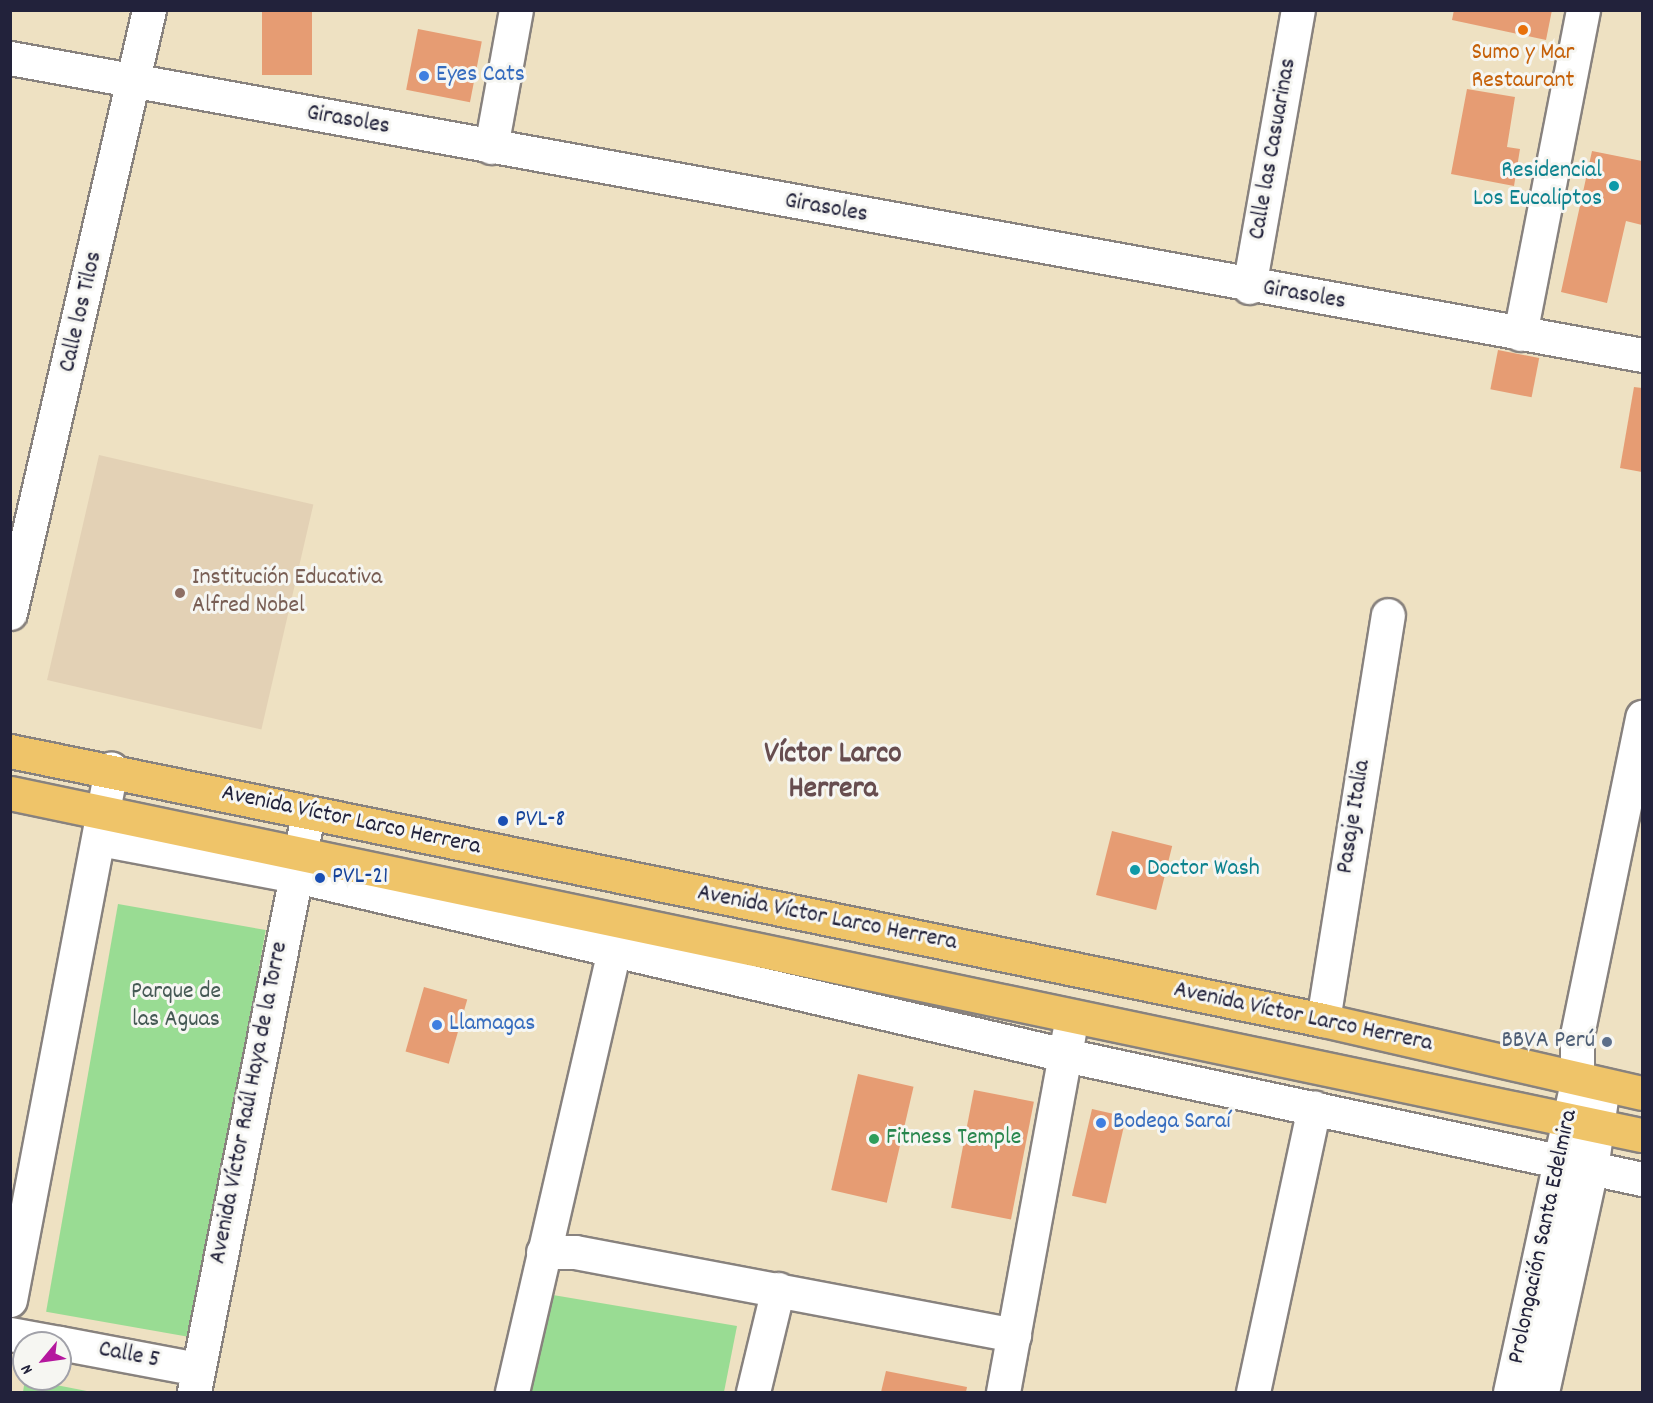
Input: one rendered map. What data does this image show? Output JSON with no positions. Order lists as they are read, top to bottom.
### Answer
{
  "streets": {
    "main road": ["Avenida Víctor Larco Herrera"],
    "street": [
      "Girasoles",
      "Calle las Casuarinas",
      "Calle los Tilos",
      "Pasaje Italia",
      "Avenida Víctor Raúl Haya de la Torre",
      "Prolongación Santa Edelmira",
      "Calle 5"
    ]
  },
  "crossings": [
    ["Girasoles", "Calle las Casuarinas"],
    ["Girasoles", "Calle los Tilos"],
    ["Pasaje Italia", "Avenida Víctor Larco Herrera"],
    ["Avenida Víctor Larco Herrera", "Avenida Víctor Raúl Haya de la Torre"],
    ["Avenida Víctor Larco Herrera", "Prolongación Santa Edelmira"],
    ["Avenida Víctor Raúl Haya de la Torre", "Calle 5"]
  ],
  "districts": ["Víctor Larco Herrera"],
  "parks": ["Parque de las Aguas"],
  "places": [
    "Sumo y Mar Restaurant",
    "Eyes Cats",
    "Residencial Los Eucaliptos",
    "Institución Educativa Alfred Nobel",
    "PVL-8",
    "Doctor Wash",
    "PVL-21",
    "Llamagas",
    "BBVA Perú",
    "Bodega Saraí",
    "Fitness Temple"
  ],
  "north": "bottom left"
}
